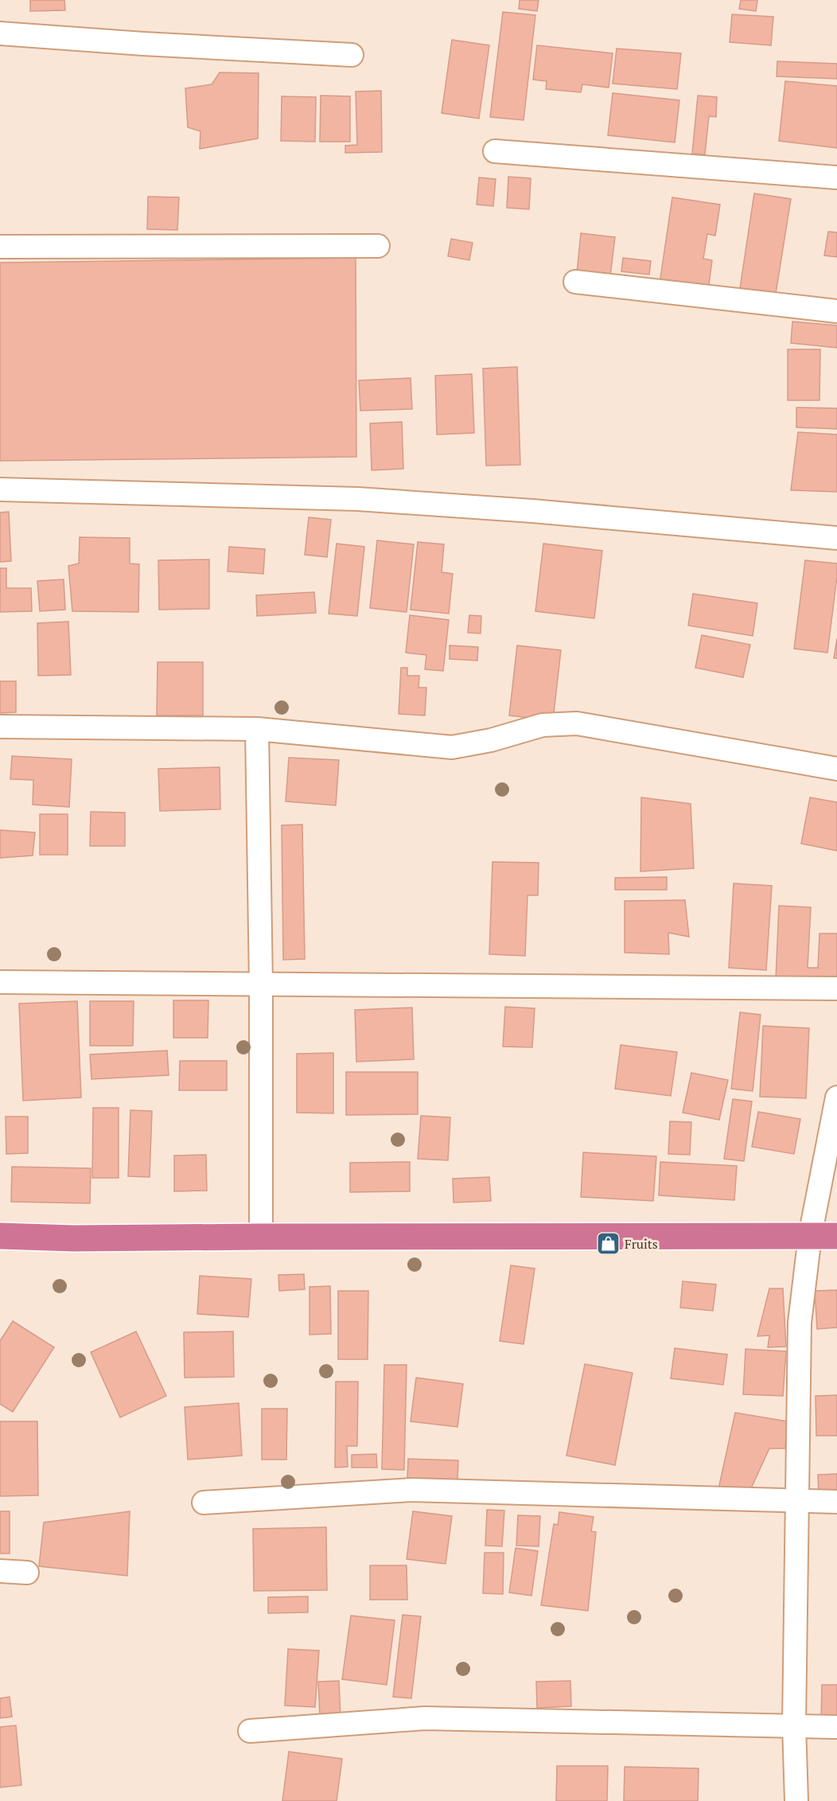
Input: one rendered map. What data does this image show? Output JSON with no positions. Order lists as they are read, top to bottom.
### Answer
{
  "places": {
    "shop": ["Fruits"]
  }
}
